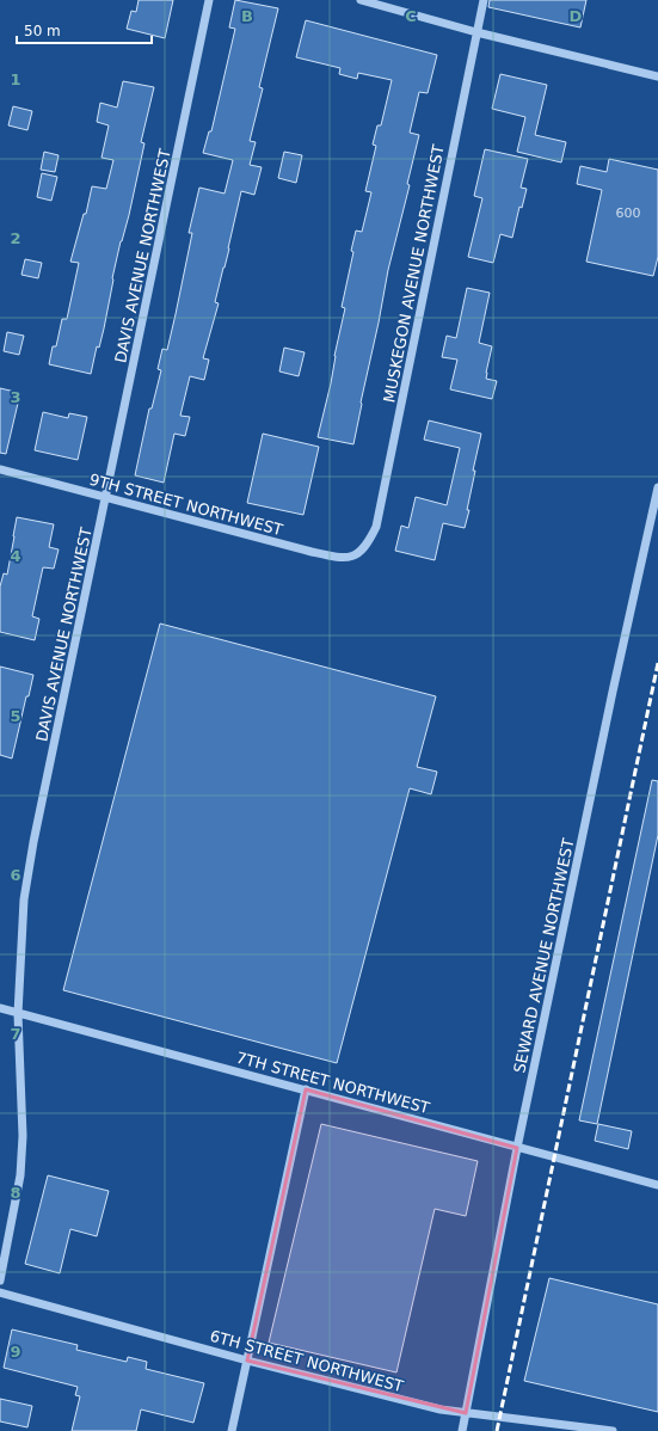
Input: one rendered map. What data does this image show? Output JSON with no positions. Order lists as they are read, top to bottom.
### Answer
{
  "streets": {
    "street": [
      "DAVIS AVENUE NORTHWEST",
      "MUSKEGON AVENUE NORTHWEST",
      "9TH STREET NORTHWEST",
      "SEWARD AVENUE NORTHWEST",
      "7TH STREET NORTHWEST",
      "6TH STREET NORTHWEST"
    ]
  },
  "crossings": [
    ["DAVIS AVENUE NORTHWEST", "9TH STREET NORTHWEST"],
    ["DAVIS AVENUE NORTHWEST", "7TH STREET NORTHWEST"],
    ["MUSKEGON AVENUE NORTHWEST", "9TH STREET NORTHWEST"],
    ["SEWARD AVENUE NORTHWEST", "7TH STREET NORTHWEST"],
    ["SEWARD AVENUE NORTHWEST", "6TH STREET NORTHWEST"]
  ],
  "house_numbers": ["600"],
  "scale_bar": "50 m",
  "grid": {
    "columns": ["B", "C", "D"],
    "rows": [
      "1",
      "2",
      "3",
      "4",
      "5",
      "6",
      "7",
      "8",
      "9"
    ]
  }
}
